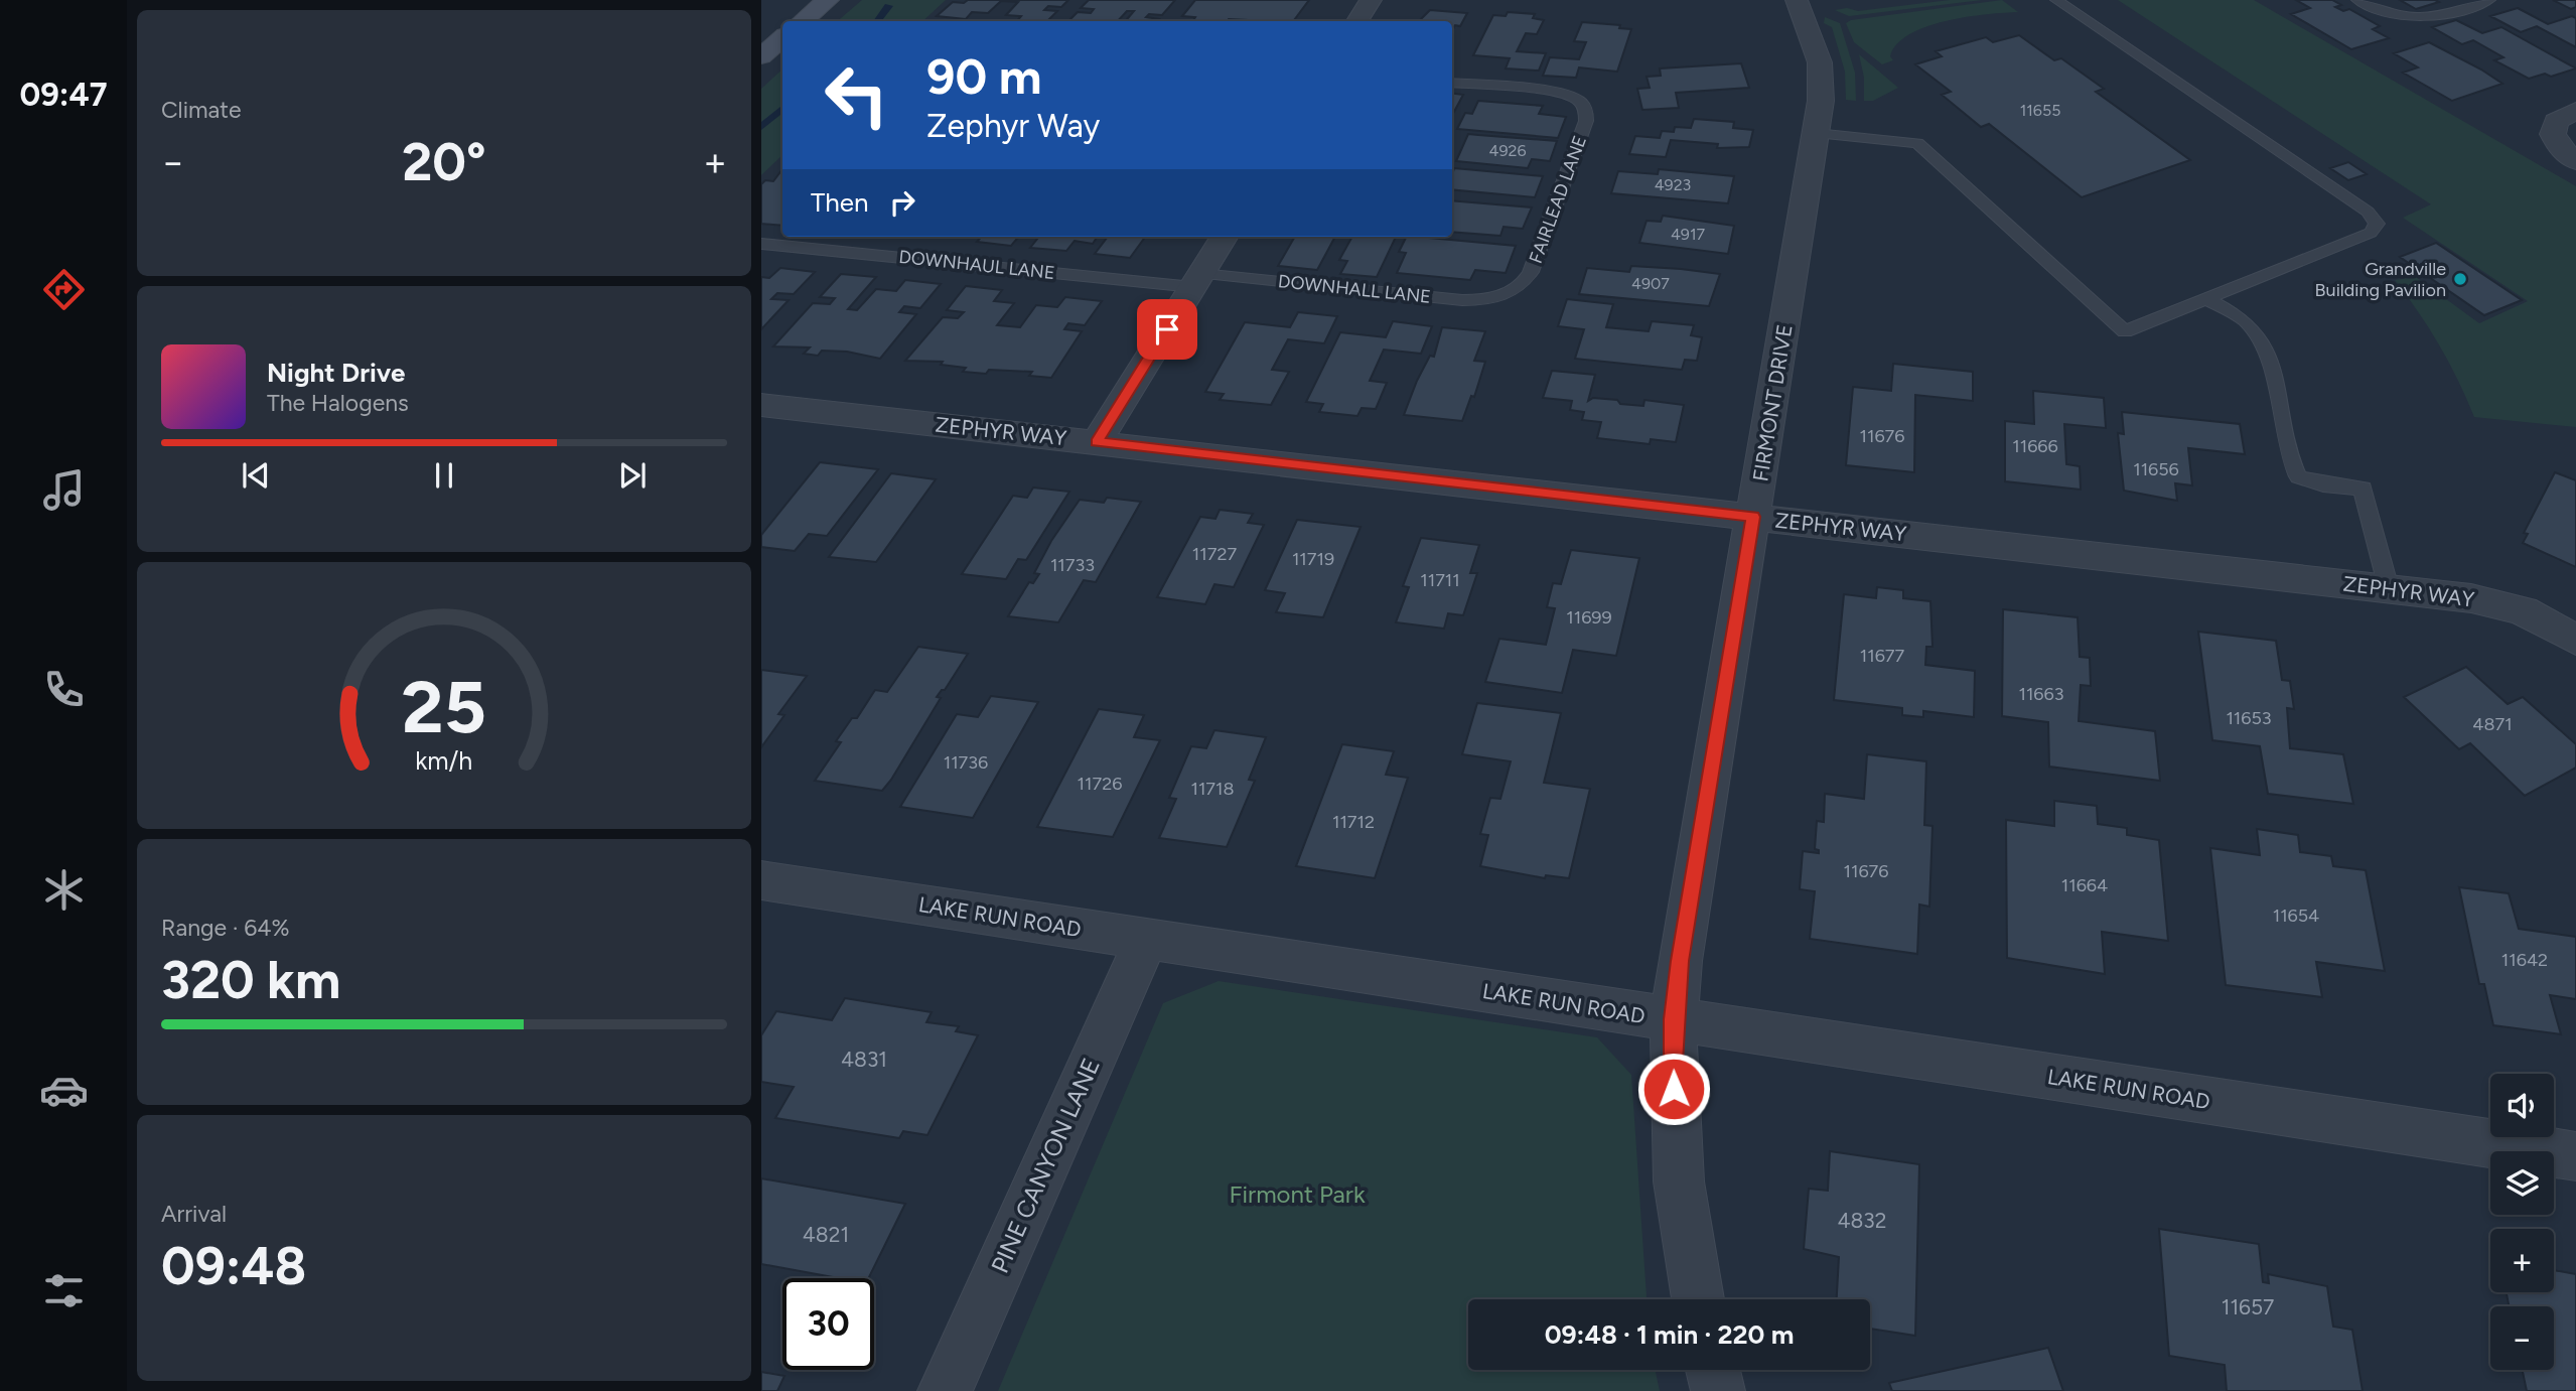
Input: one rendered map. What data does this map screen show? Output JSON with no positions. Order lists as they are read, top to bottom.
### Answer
{
  "streets": {
    "street": [
      "FIRMONT DRIVE",
      "ZEPHYR WAY",
      "LAKE RUN ROAD",
      "PINE CANYON LANE"
    ],
    "lane": ["FAIRLEAD LANE", "DOWNHAUL LANE", "DOWNHALL LANE"]
  },
  "crossings": [
    ["FAIRLEAD LANE", "DOWNHALL LANE"],
    ["DOWNHAUL LANE", "DOWNHALL LANE"],
    ["FIRMONT DRIVE", "ZEPHYR WAY"],
    ["FIRMONT DRIVE", "LAKE RUN ROAD"],
    ["LAKE RUN ROAD", "PINE CANYON LANE"]
  ],
  "parks": ["Firmont Park"],
  "places": ["Grandville Building Pavilion"],
  "house_numbers": [
    "11655",
    "4926",
    "4923",
    "4917",
    "4907",
    "11676",
    "11666",
    "11656",
    "11727",
    "11719",
    "11733",
    "11711",
    "11699",
    "11677",
    "11663",
    "11653",
    "4871",
    "11736",
    "11726",
    "11718",
    "11712",
    "11676",
    "11664",
    "11654",
    "11642",
    "4831",
    "4832",
    "4821",
    "11657"
  ],
  "page": {
    "tabs": "09:47",
    "tile": [
      "Climate",
      ["Range · 64%", "320 km"],
      ["Arrival", "09:48"]
    ],
    "turn": ["90 m", "Zephyr Way"],
    "heat": ["−", "20°", "+"],
    "then": "Then",
    "song": ["Night Drive", "The Halogens"],
    "map_buttons": ["+", "−"],
    "limit": "30",
    "trip": "09:48 · 1 min · 220 m",
    "gauge": ["25", "km/h"]
  }
}
